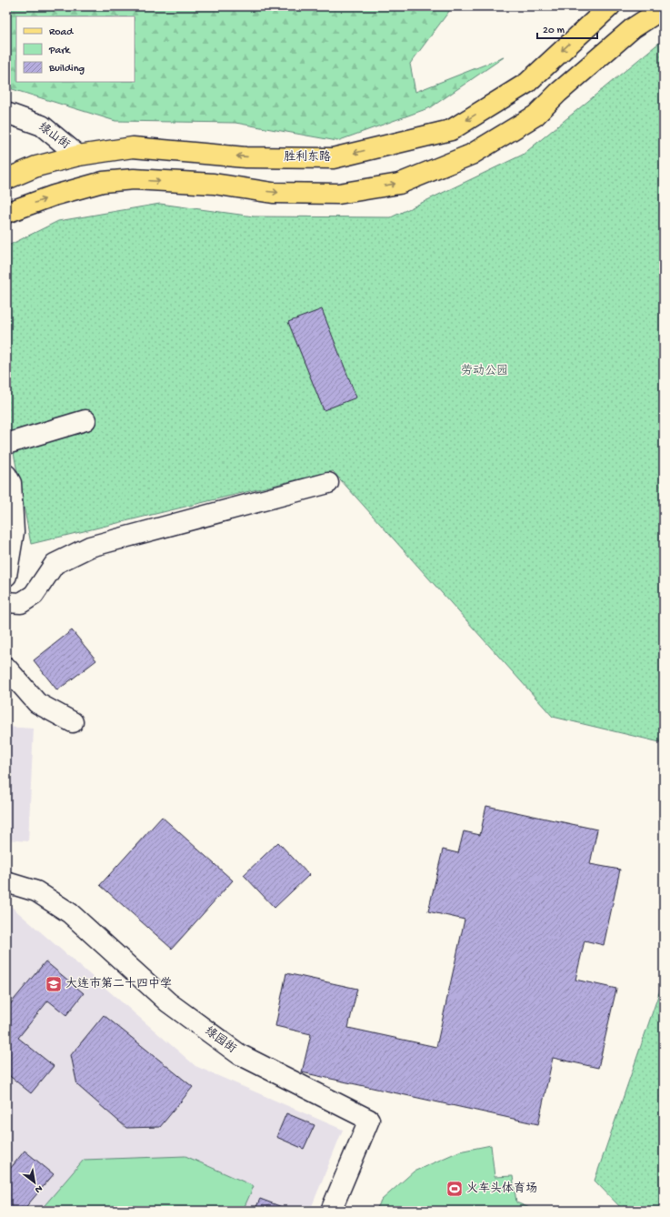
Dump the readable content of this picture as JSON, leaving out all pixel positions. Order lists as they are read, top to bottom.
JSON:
{
  "streets": {
    "main road": ["胜利东路"],
    "street": ["绿山街", "绿园街"]
  },
  "crossings": [
    ["绿山街", "胜利东路"]
  ],
  "parks": ["劳动公园"],
  "places": {
    "school or university": ["大连市第二十四中学"],
    "sports": ["火车头体育场"]
  },
  "legend": ["Road", "Park", "Building"],
  "scale_bar": "20 m",
  "north": "bottom right"
}
